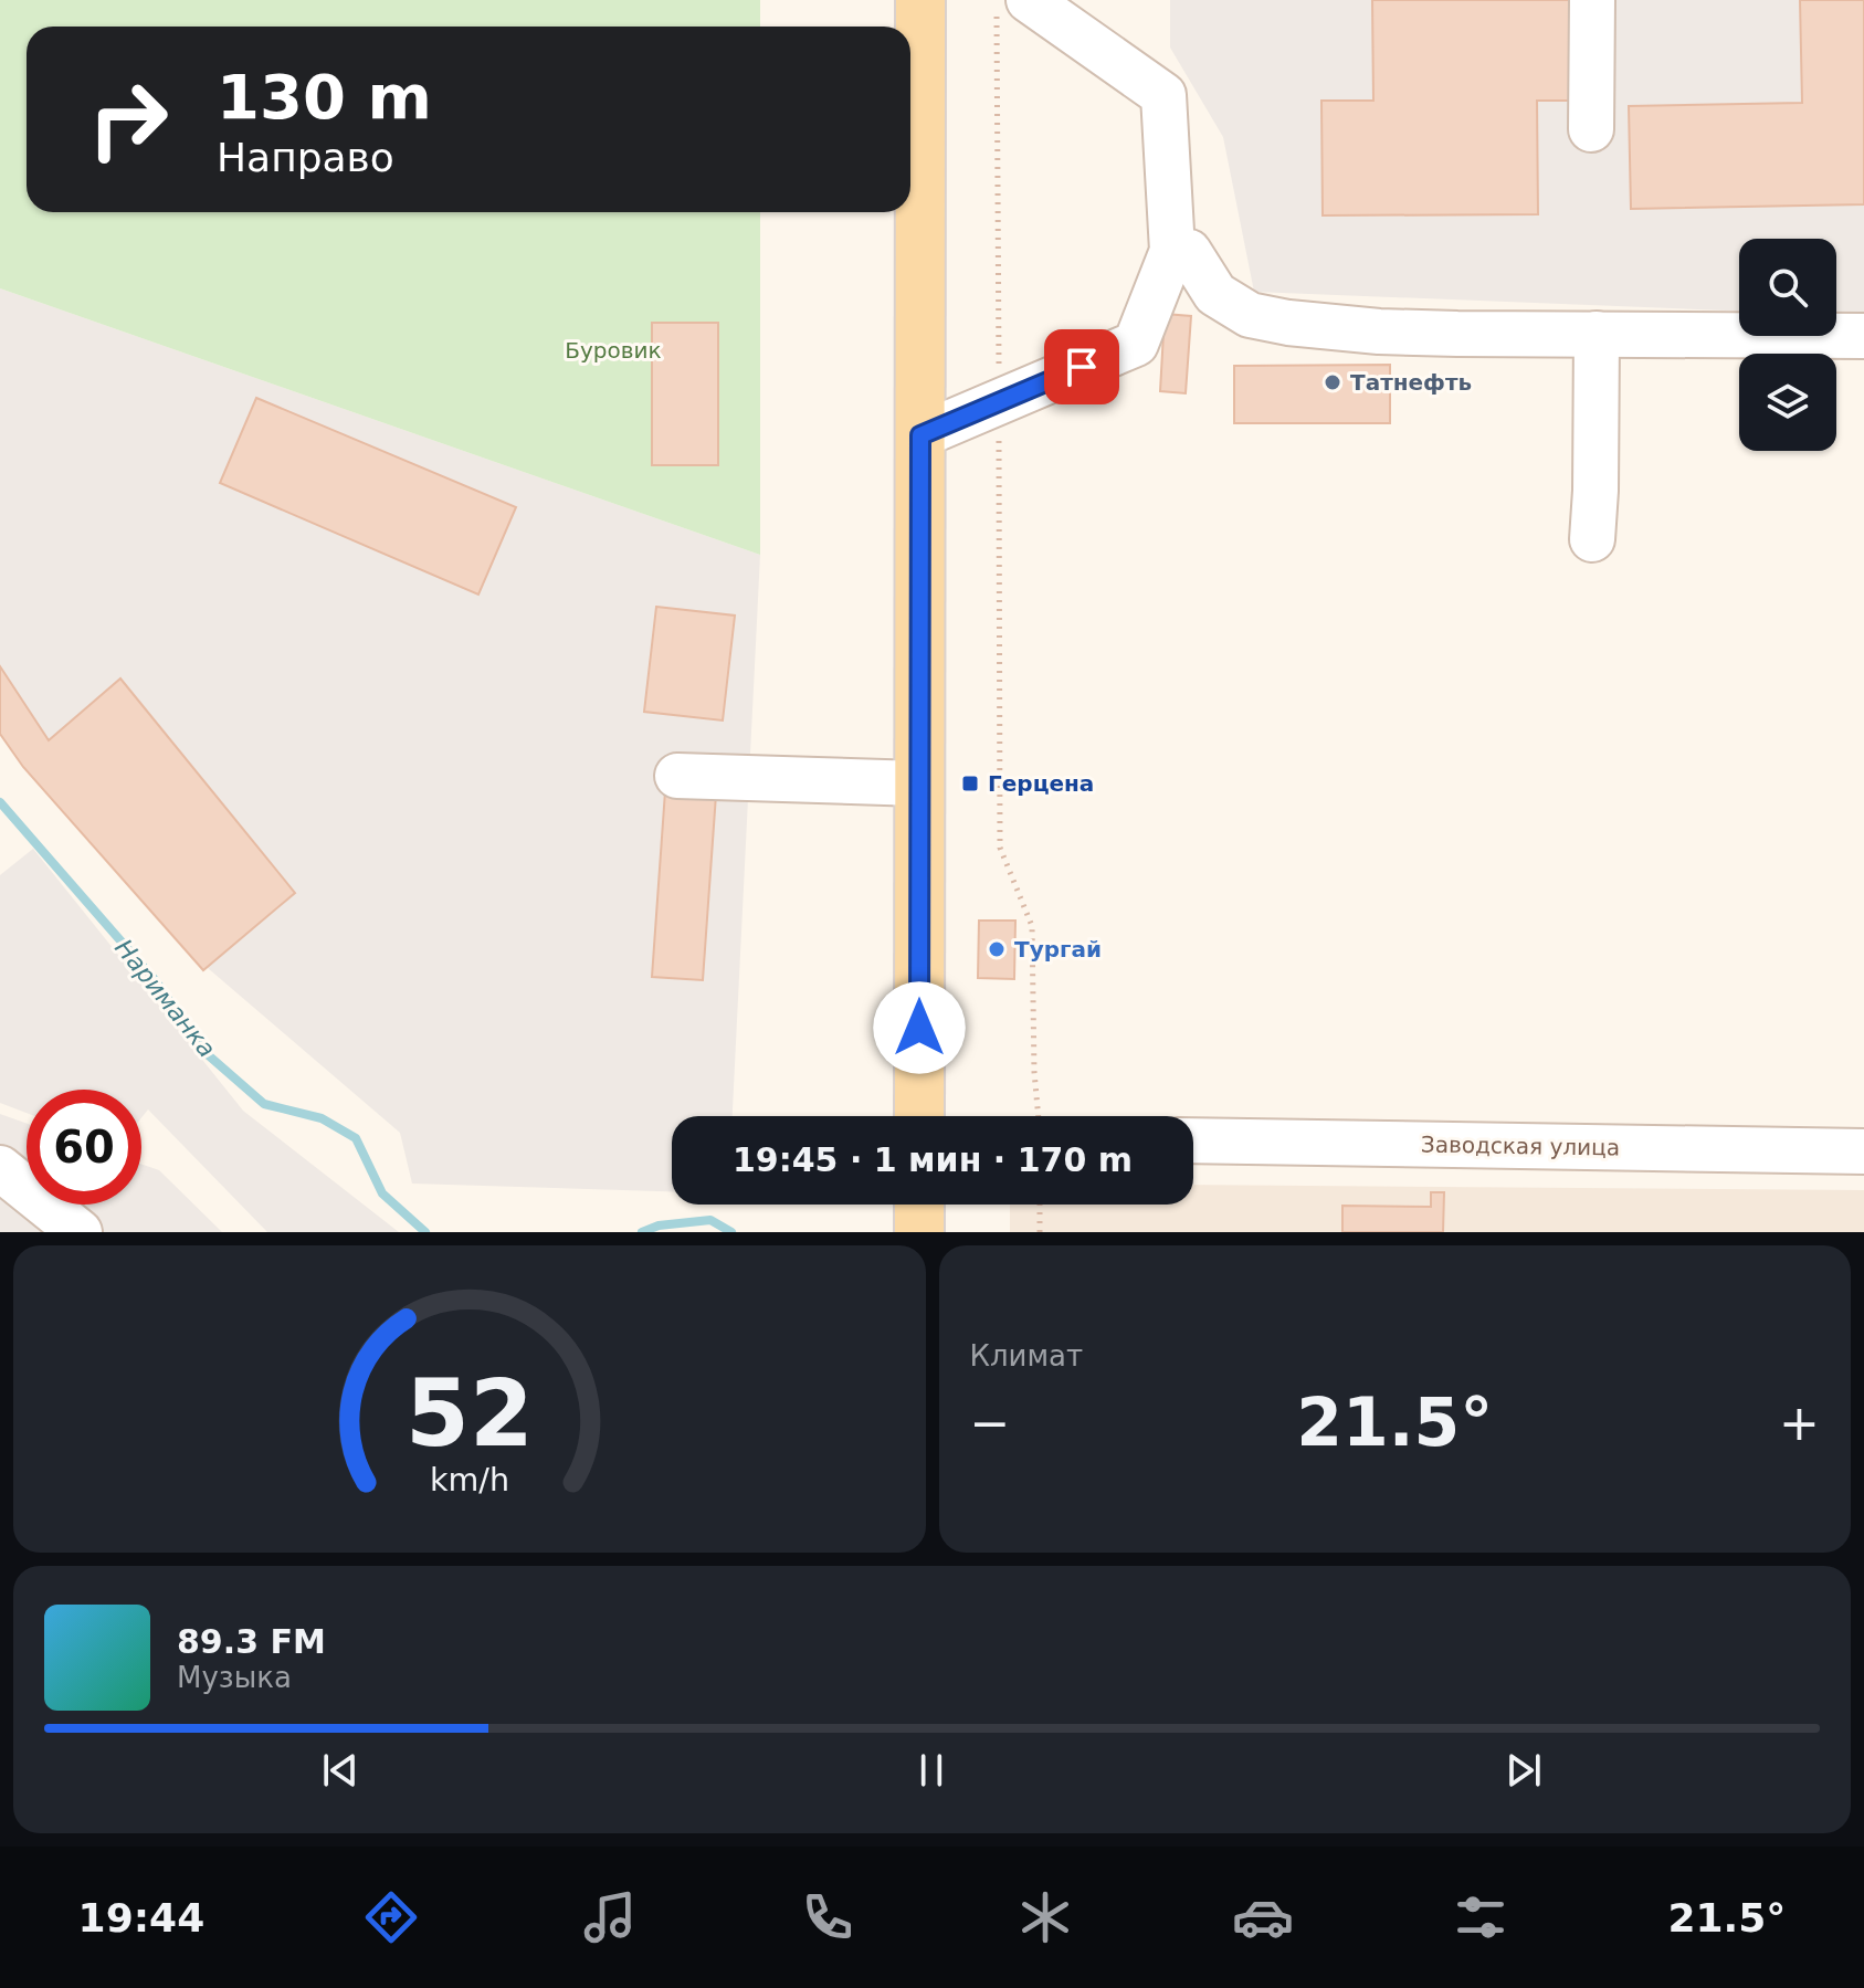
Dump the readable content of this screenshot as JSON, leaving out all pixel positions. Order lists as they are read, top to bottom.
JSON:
{
  "streets": {
    "street": ["Заводская улица"]
  },
  "water": ["Нариманка"],
  "parks": ["Буровик"],
  "places": {
    "other": ["Татнефть", "Тургай"],
    "transit": ["Герцена"]
  },
  "page": {
    "turn": ["130 m", "Направо"],
    "limit": "60",
    "trip": "19:45 · 1 мин · 170 m",
    "tile": "Климат",
    "heat": ["−", "21.5°", "+"],
    "song": ["89.3 FM", "Музыка"],
    "tabs": ["19:44", "21.5°"],
    "gauge": ["52", "km/h"]
  }
}
